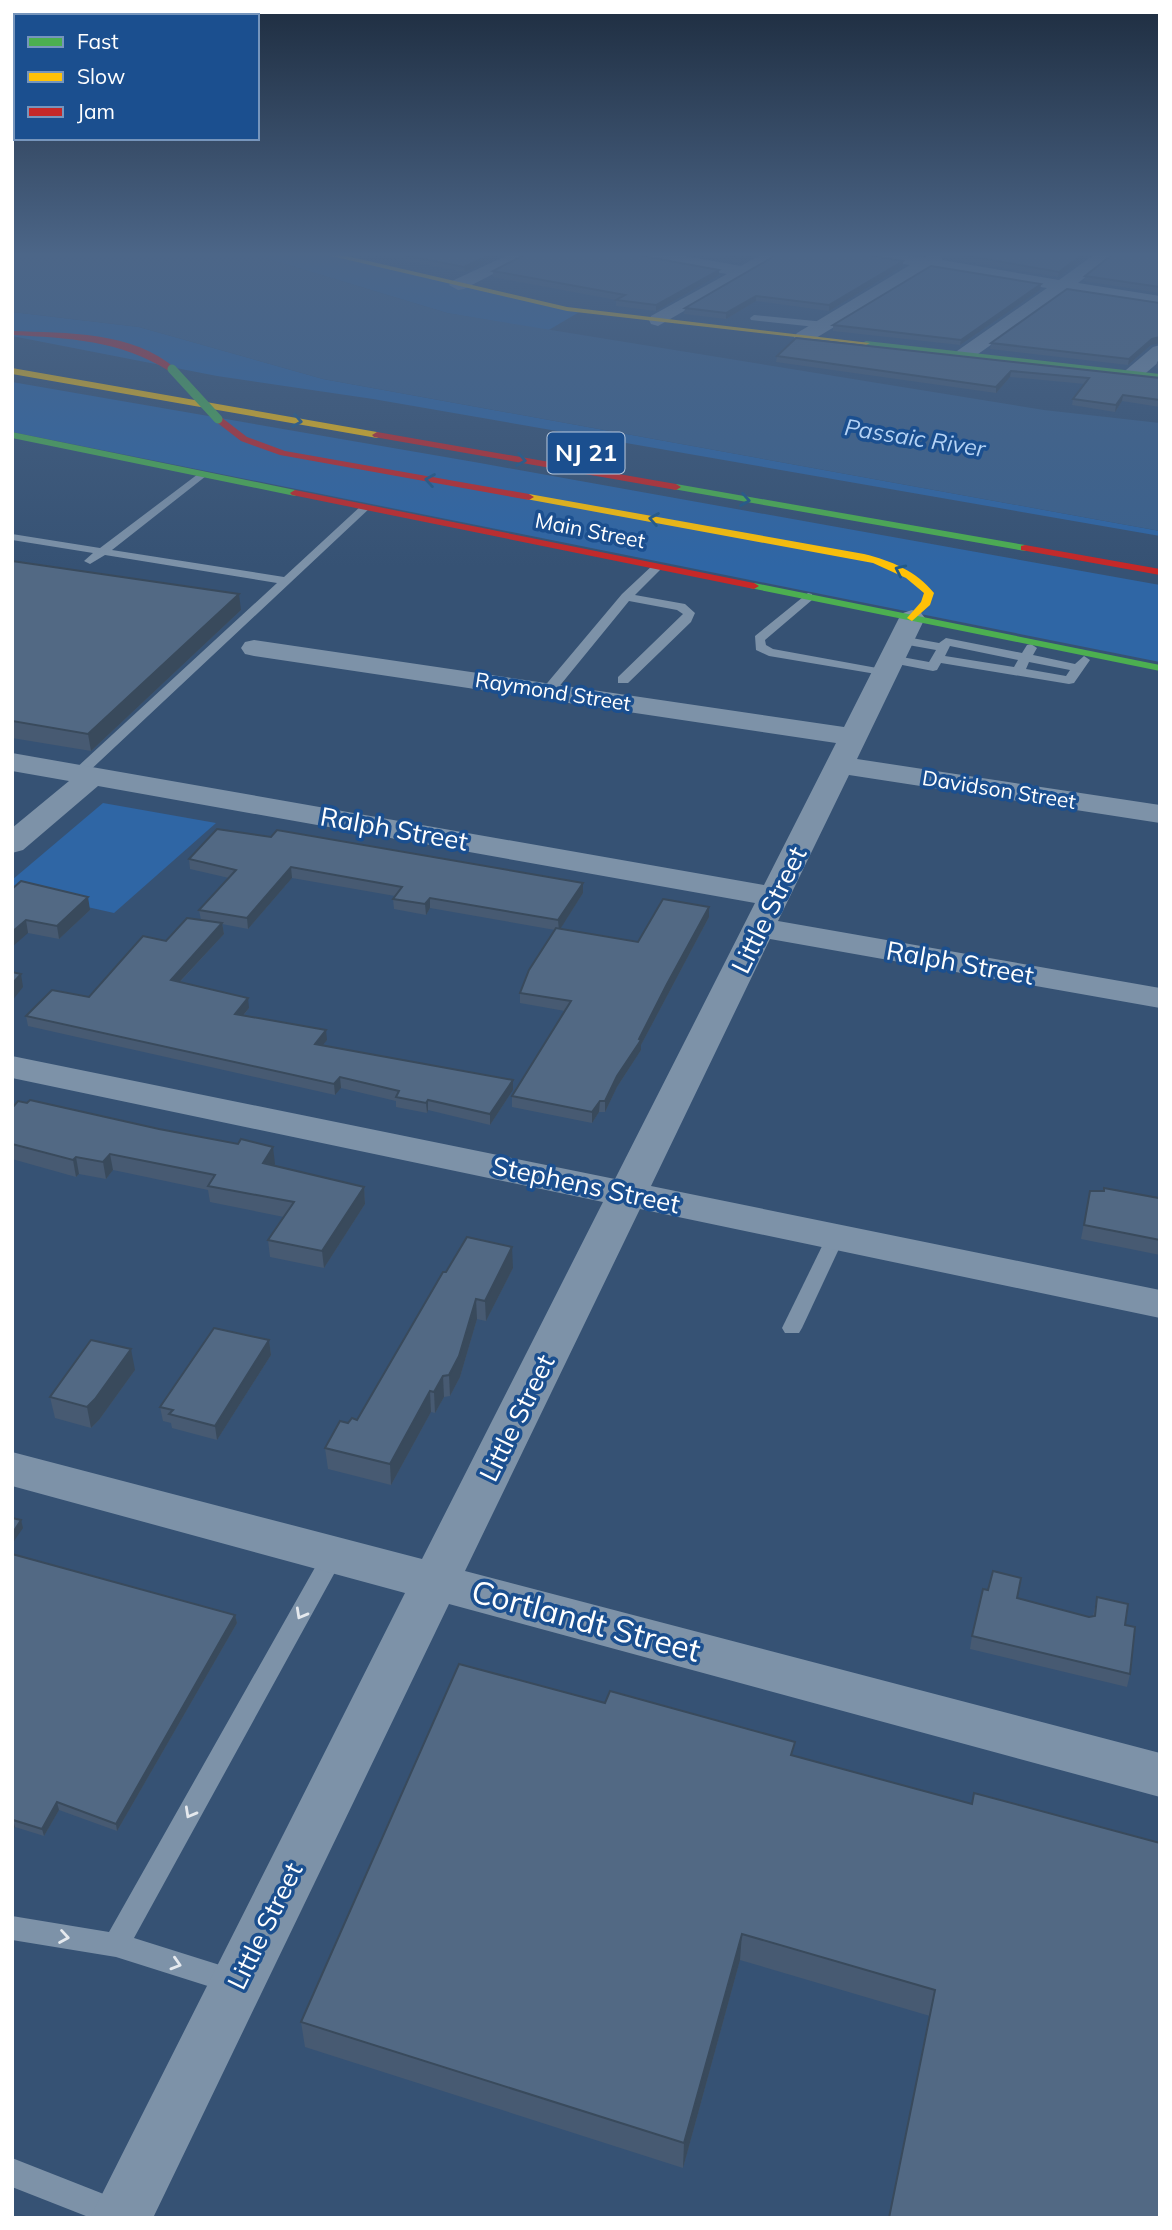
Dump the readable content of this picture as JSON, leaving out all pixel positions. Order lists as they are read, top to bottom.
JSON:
{
  "streets": {
    "main road": ["NJ 21", "Main Street"],
    "street": [
      "Raymond Street",
      "Davidson Street",
      "Ralph Street",
      "Little Street",
      "Stephens Street",
      "Cortlandt Street"
    ]
  },
  "crossings": [
    ["Main Street", "Little Street"],
    ["Raymond Street", "Davidson Street"],
    ["Raymond Street", "Little Street"],
    ["Davidson Street", "Little Street"],
    ["Ralph Street", "Little Street"],
    ["Little Street", "Stephens Street"],
    ["Little Street", "Cortlandt Street"]
  ],
  "water": ["Passaic River"],
  "legend": ["Fast", "Slow", "Jam"]
}
